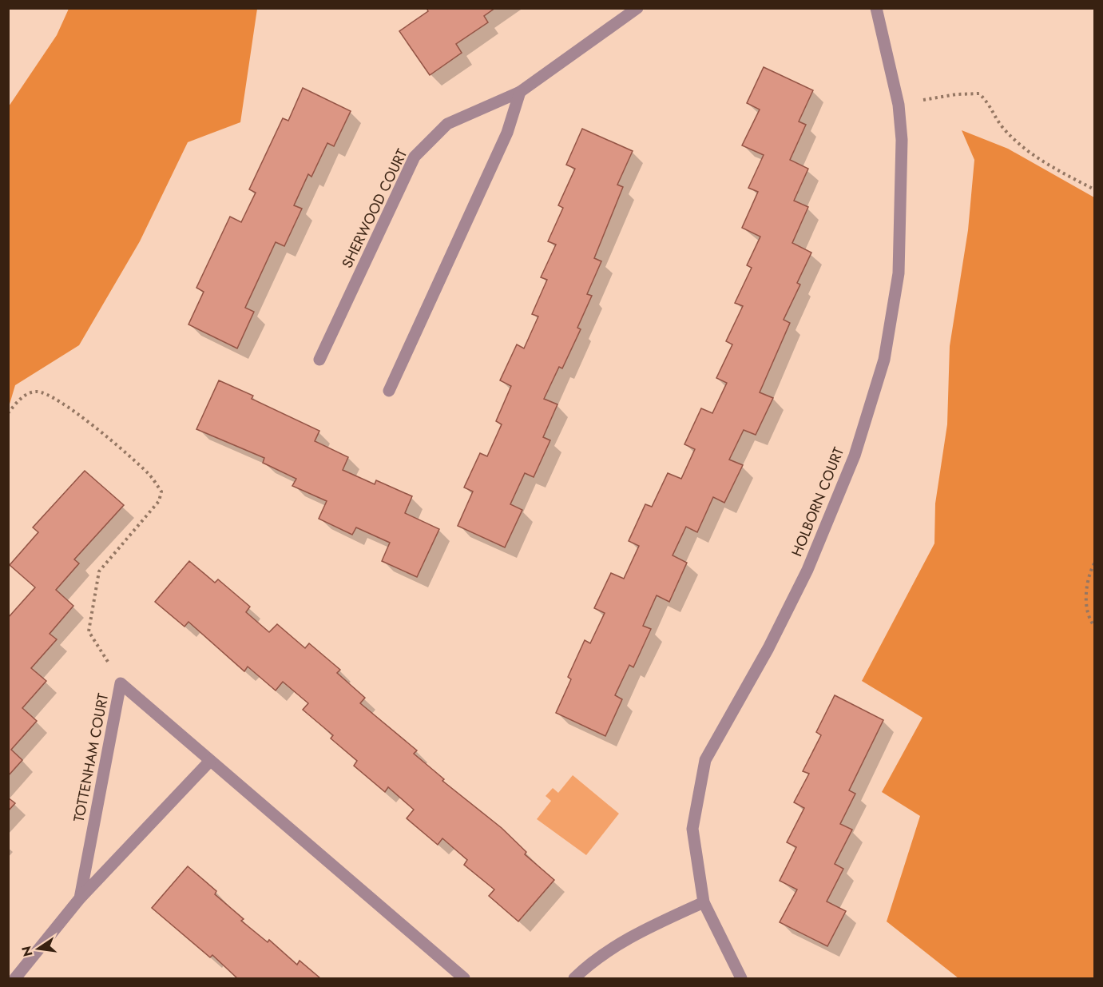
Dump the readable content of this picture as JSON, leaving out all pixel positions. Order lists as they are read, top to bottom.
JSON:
{
  "streets": {
    "street": ["SHERWOOD COURT", "HOLBORN COURT", "TOTTENHAM COURT"]
  },
  "north": "left"
}
